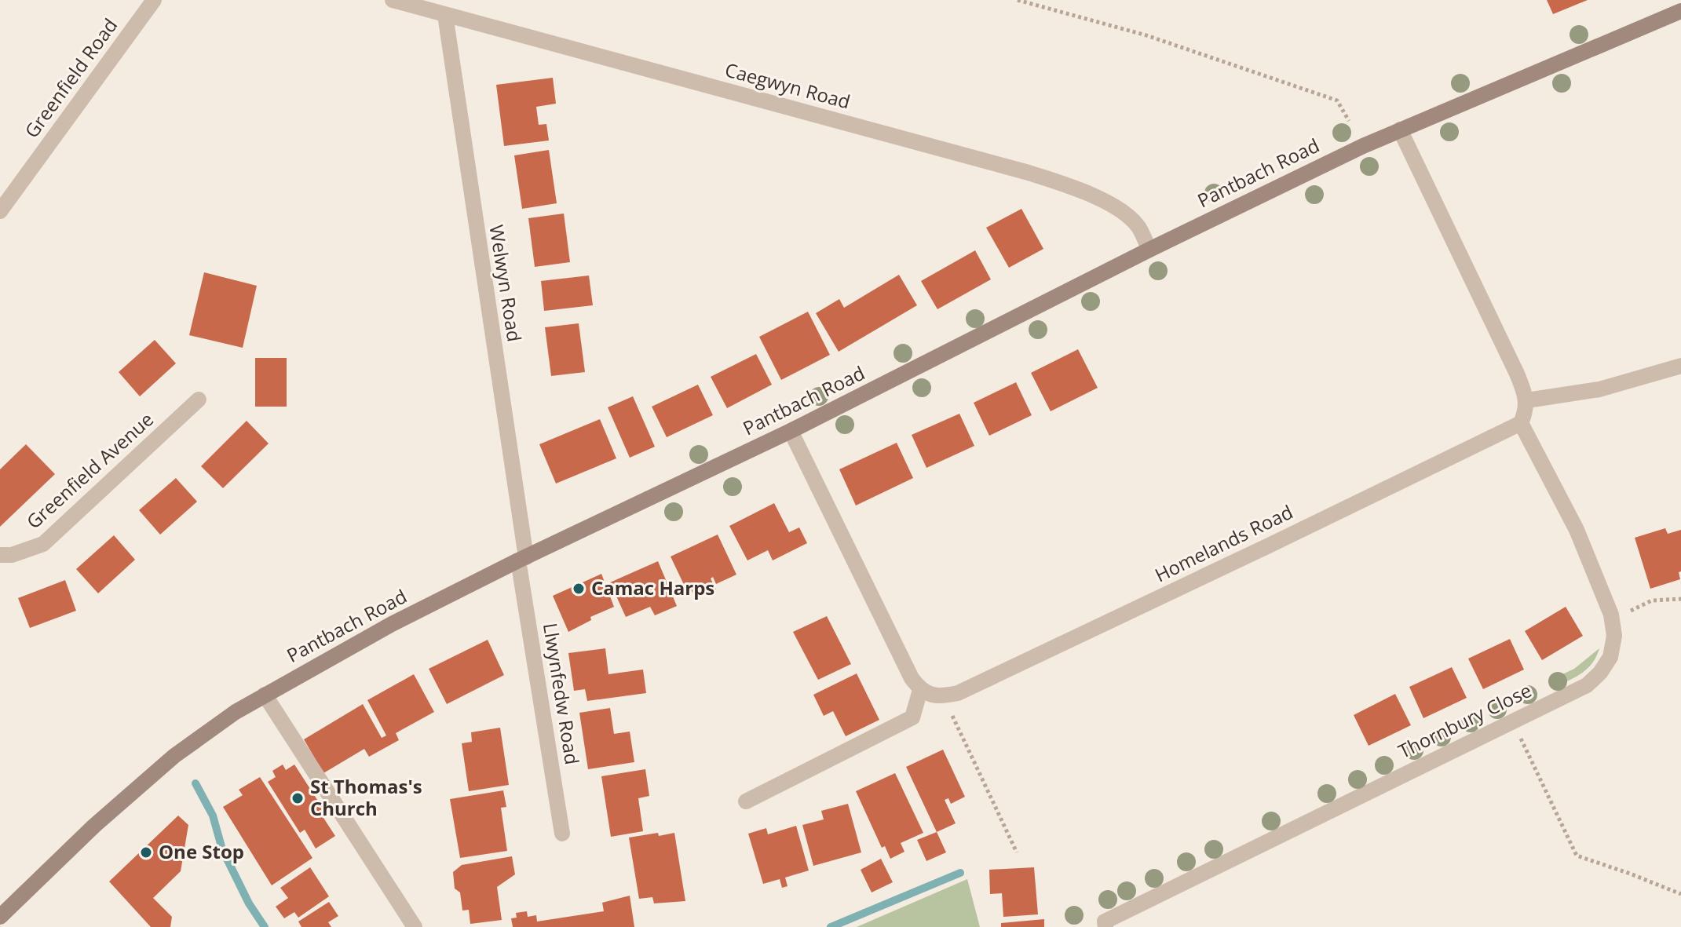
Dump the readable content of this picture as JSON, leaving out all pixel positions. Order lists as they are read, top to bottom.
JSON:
{
  "streets": {
    "street": [
      "Greenfield Road",
      "Caegwyn Road",
      "Pantbach Road",
      "Welwyn Road",
      "Greenfield Avenue",
      "Homelands Road",
      "Llwynfedw Road",
      "Thornbury Close"
    ]
  },
  "crossings": [
    ["Caegwyn Road", "Pantbach Road"],
    ["Caegwyn Road", "Welwyn Road"],
    ["Pantbach Road", "Welwyn Road"],
    ["Pantbach Road", "Llwynfedw Road"],
    ["Welwyn Road", "Llwynfedw Road"],
    ["Homelands Road", "Thornbury Close"]
  ],
  "places": ["Camac Harps", "St Thomas's Church", "One Stop"]
}
